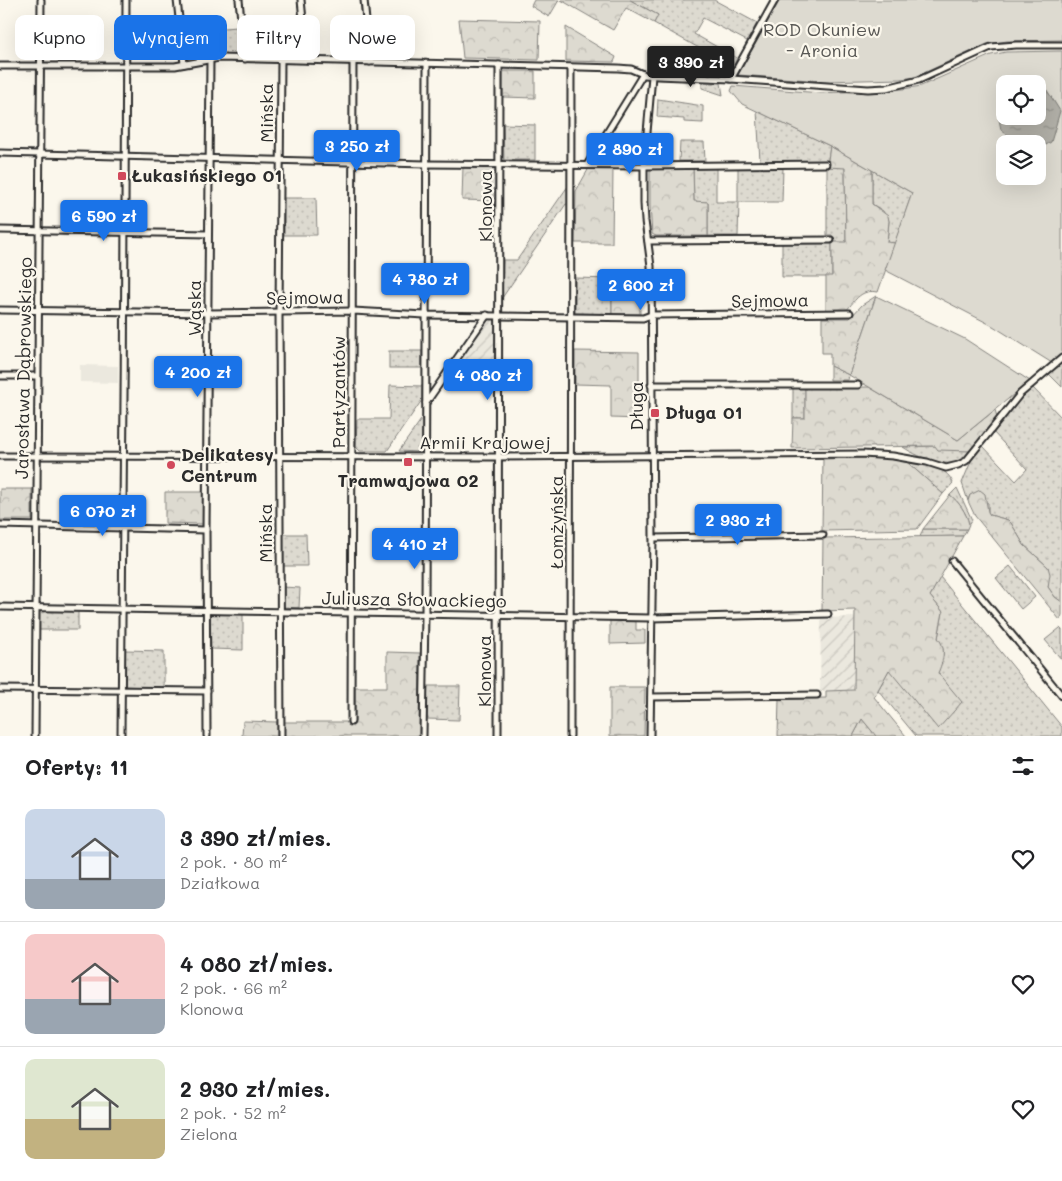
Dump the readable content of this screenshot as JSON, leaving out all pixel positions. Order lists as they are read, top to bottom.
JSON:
{
  "streets": {
    "street": [
      "Mińska",
      "Klonowa",
      "Sejmowa",
      "Wąska",
      "Jarosława Dąbrowskiego",
      "Partyzantów",
      "Długa",
      "Armii Krajowej",
      "Łomżyńska",
      "Juliusza Słowackiego"
    ]
  },
  "crossings": [
    ["Mińska", "Sejmowa"],
    ["Mińska", "Armii Krajowej"],
    ["Mińska", "Juliusza Słowackiego"],
    ["Klonowa", "Sejmowa"],
    ["Klonowa", "Armii Krajowej"],
    ["Klonowa", "Juliusza Słowackiego"],
    ["Sejmowa", "Wąska"],
    ["Sejmowa", "Jarosława Dąbrowskiego"],
    ["Sejmowa", "Partyzantów"],
    ["Sejmowa", "Długa"],
    ["Sejmowa", "Łomżyńska"],
    ["Wąska", "Armii Krajowej"],
    ["Wąska", "Juliusza Słowackiego"],
    ["Jarosława Dąbrowskiego", "Armii Krajowej"],
    ["Jarosława Dąbrowskiego", "Juliusza Słowackiego"],
    ["Partyzantów", "Armii Krajowej"],
    ["Partyzantów", "Juliusza Słowackiego"],
    ["Długa", "Armii Krajowej"],
    ["Długa", "Juliusza Słowackiego"],
    ["Armii Krajowej", "Łomżyńska"],
    ["Łomżyńska", "Juliusza Słowackiego"]
  ],
  "parks": ["ROD Okuniew - Aronia"],
  "places": {
    "transit": ["Łukasińskiego 01", "Długa 01", "Tramwajowa 02"],
    "other": ["Delikatesy Centrum"]
  },
  "page": {
    "chip": [
      "Kupno",
      "Wynajem",
      "Filtry",
      "Nowe"
    ],
    "price": [
      "3 390 zł",
      "3 250 zł",
      "2 890 zł",
      "6 590 zł",
      "4 780 zł",
      "2 600 zł",
      "4 200 zł",
      "4 080 zł",
      "6 070 zł",
      "2 930 zł",
      "4 410 zł"
    ],
    "heading": "Oferty: 11",
    "list": [
      {
        "name": "3 390 zł/mies.",
        "note": "2 pok. · 80 m² · Działkowa"
      },
      {
        "name": "4 080 zł/mies.",
        "note": "2 pok. · 66 m² · Klonowa"
      },
      {
        "name": "2 930 zł/mies.",
        "note": "2 pok. · 52 m² · Zielona"
      }
    ]
  }
}
